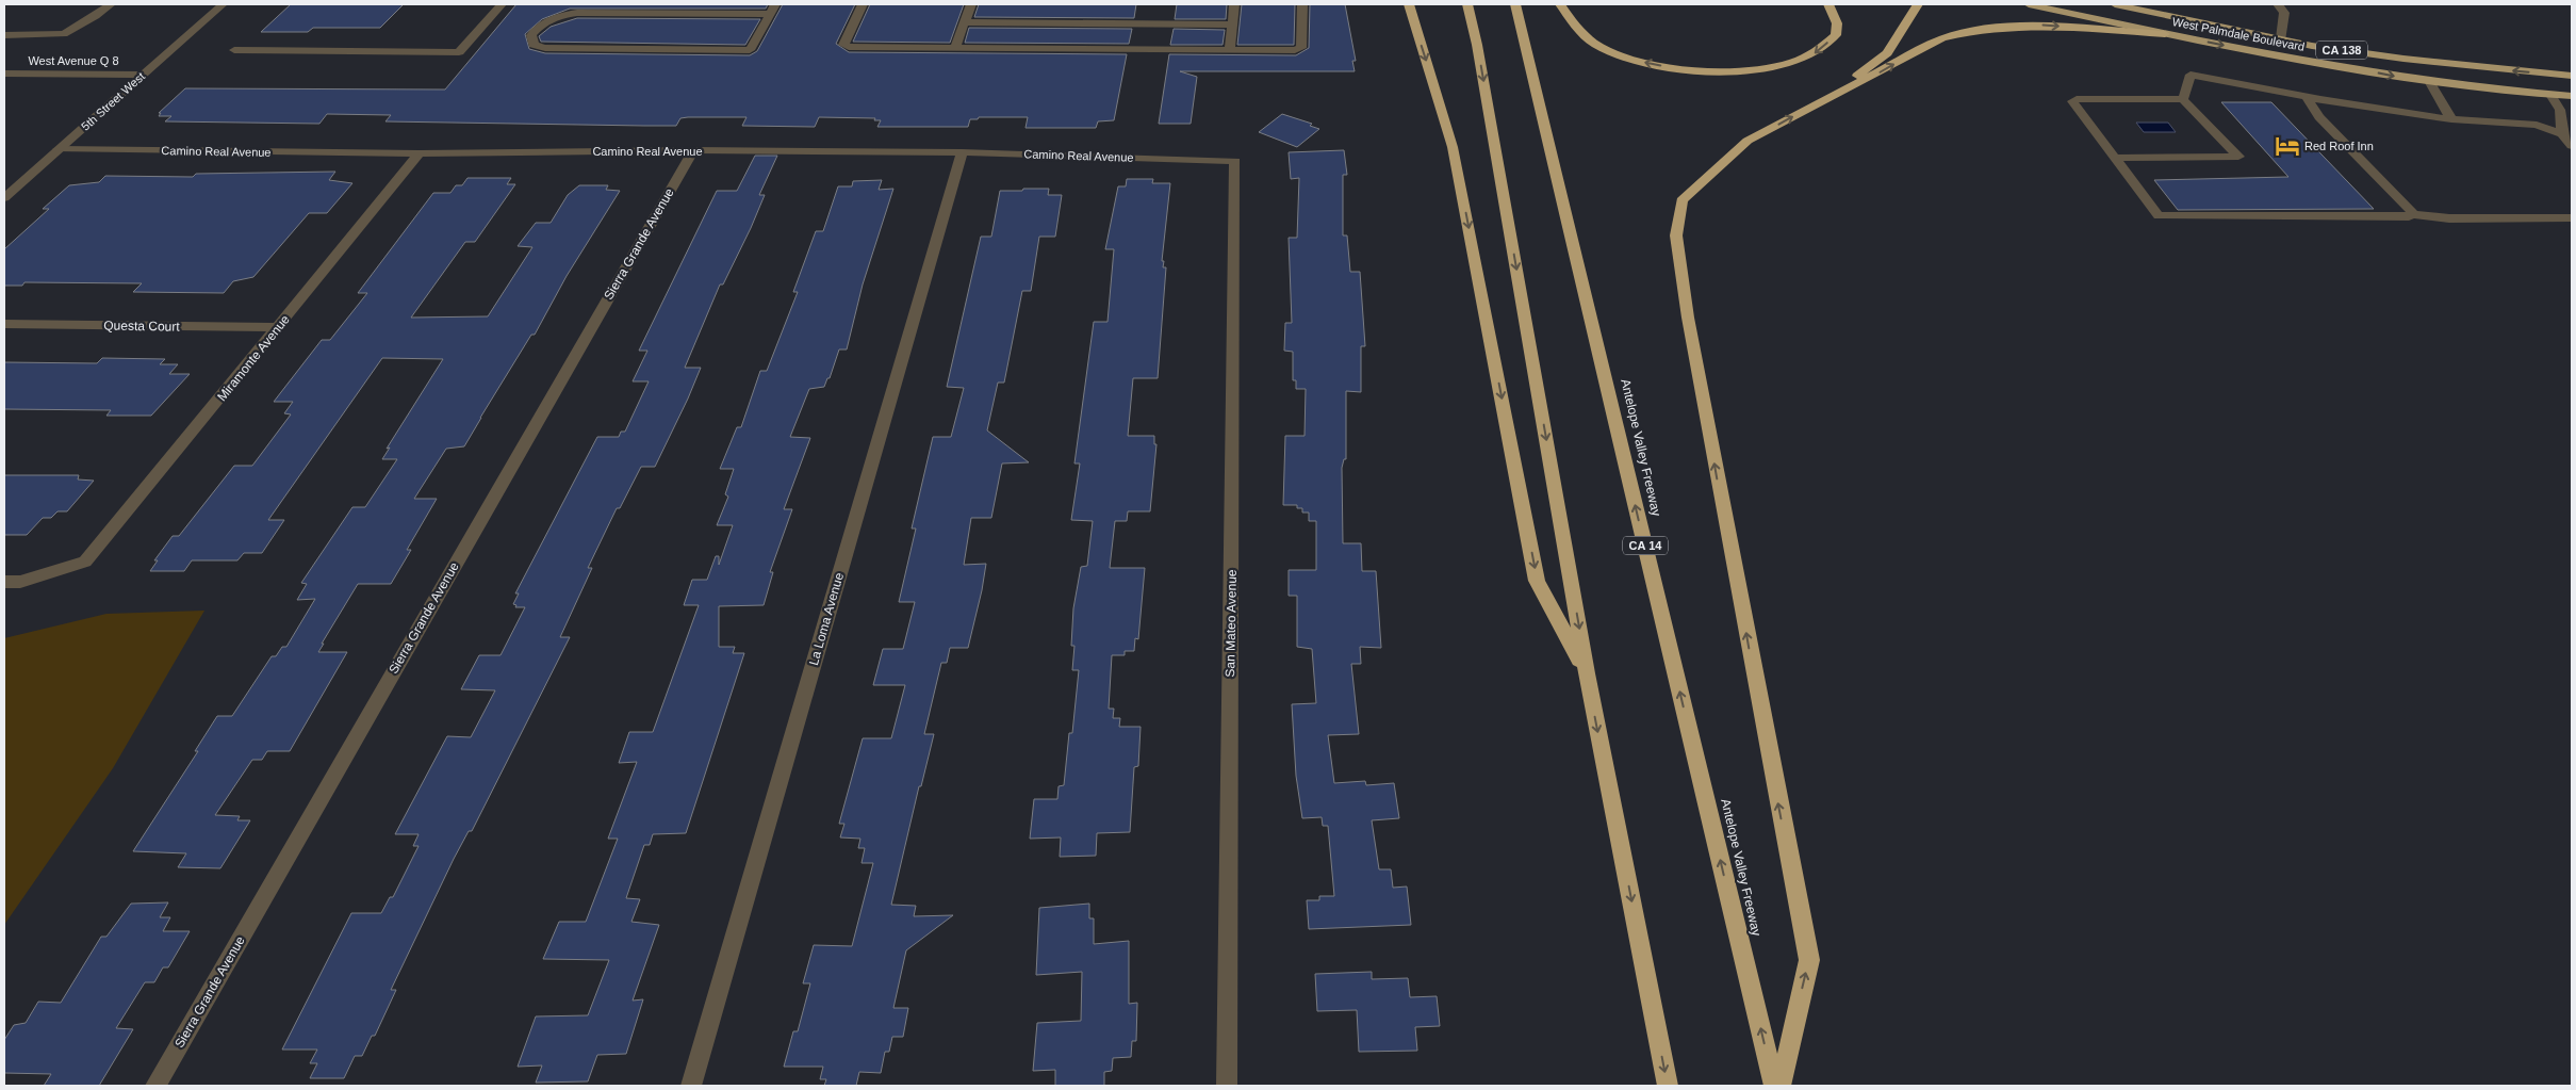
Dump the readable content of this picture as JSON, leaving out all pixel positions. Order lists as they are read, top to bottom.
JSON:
{
  "streets": {
    "highway": [
      "West Palmdale Boulevard",
      "CA 138",
      "Antelope Valley Freeway",
      "CA 14"
    ],
    "street": [
      "West Avenue Q 8",
      "5th Street West",
      "Camino Real Avenue",
      "Sierra Grande Avenue",
      "Questa Court",
      "Miramonte Avenue",
      "La Loma Avenue",
      "San Mateo Avenue"
    ]
  },
  "crossings": [
    ["West Avenue Q 8", "5th Street West"],
    ["5th Street West", "Camino Real Avenue"],
    ["Camino Real Avenue", "Sierra Grande Avenue"],
    ["Camino Real Avenue", "Miramonte Avenue"],
    ["Camino Real Avenue", "La Loma Avenue"],
    ["Camino Real Avenue", "San Mateo Avenue"],
    ["Questa Court", "Miramonte Avenue"]
  ],
  "places": {
    "hotel": ["Red Roof Inn"]
  }
}
